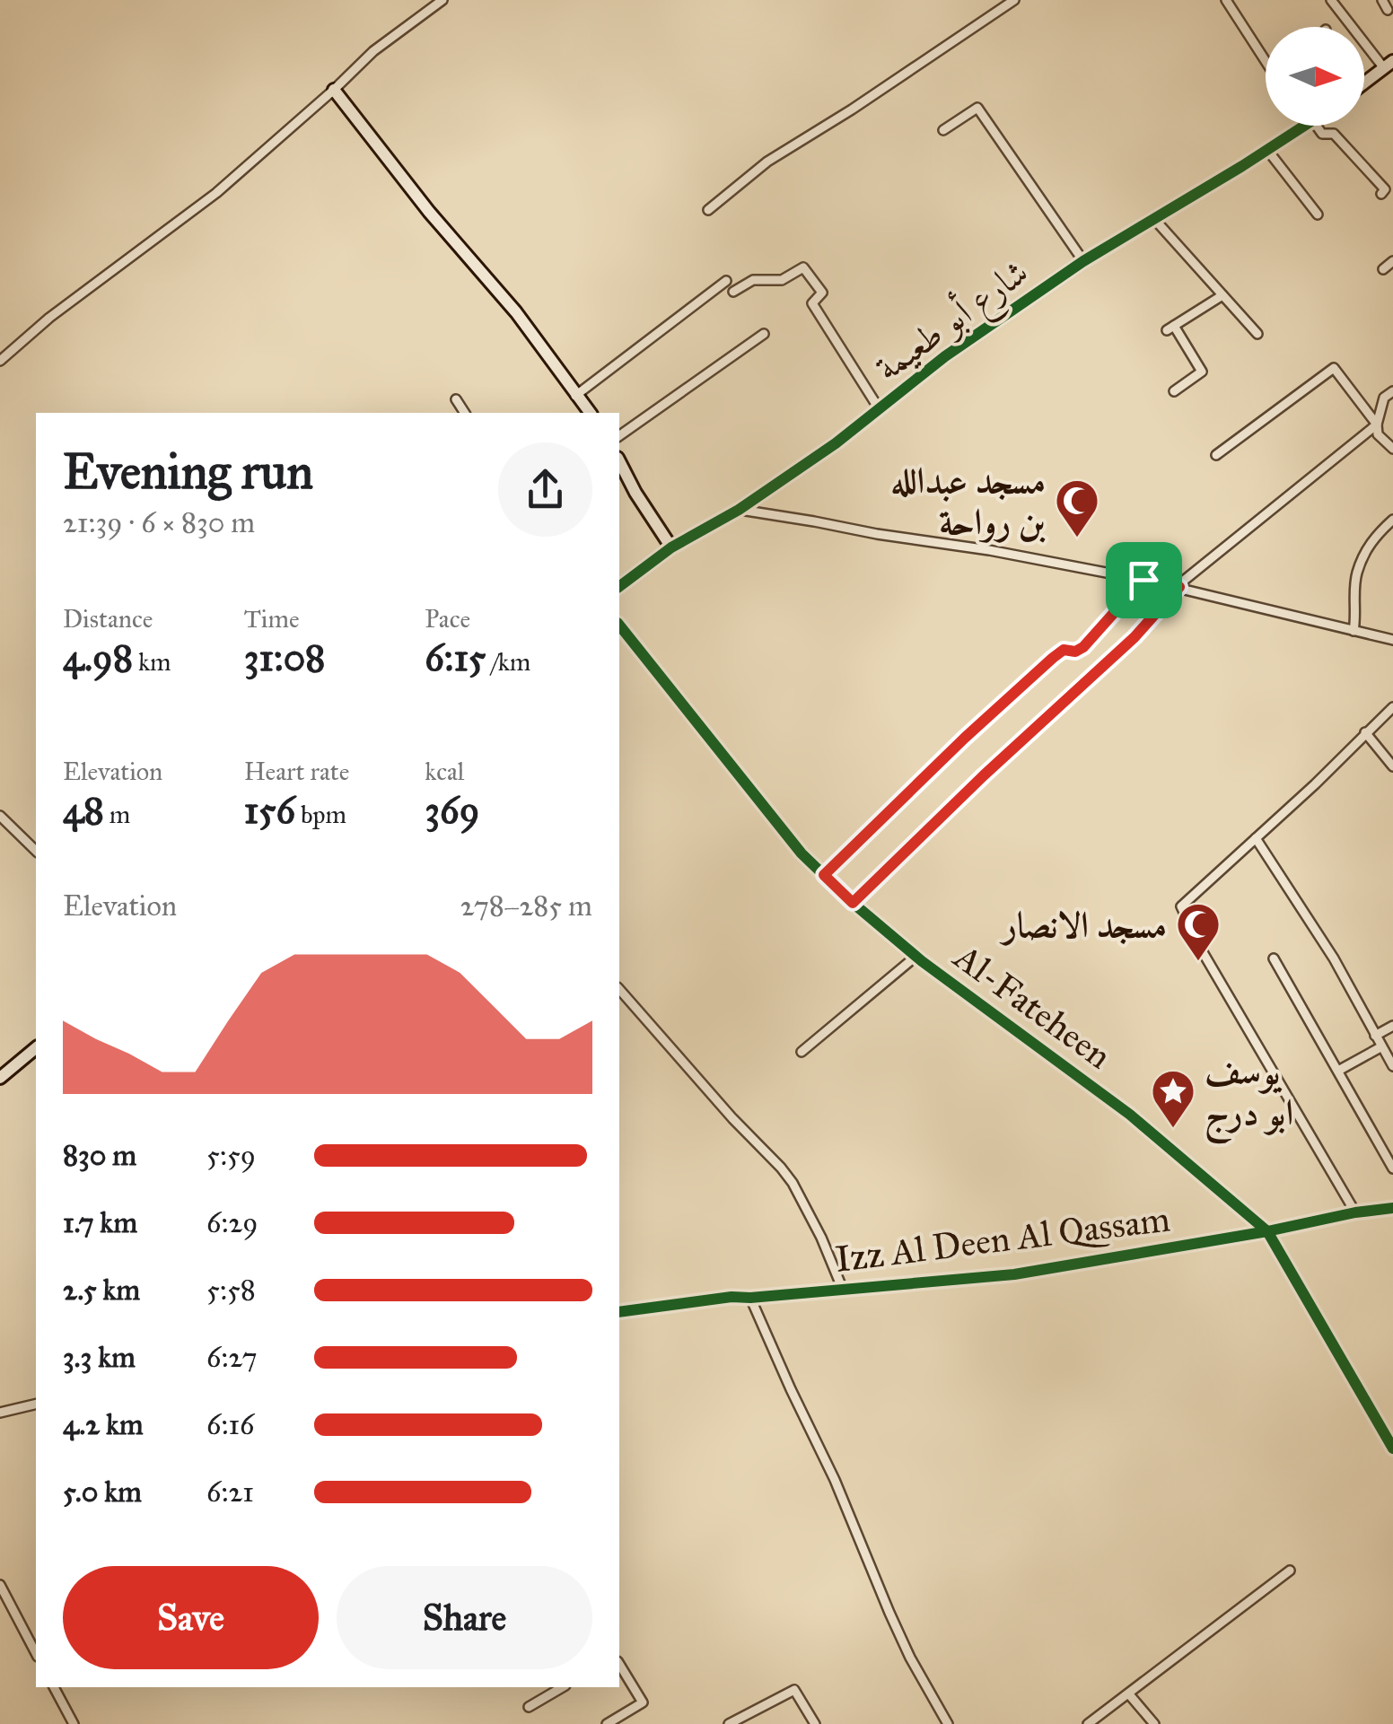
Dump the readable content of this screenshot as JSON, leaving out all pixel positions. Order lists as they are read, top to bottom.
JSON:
{
  "streets": {
    "street": ["شارع أبو طعيمة", "Al-Fateheen", "Izz Al Deen Al Qassam"]
  },
  "crossings": [
    ["Al-Fateheen", "Izz Al Deen Al Qassam"]
  ],
  "places": {
    "mosque": ["مسجد عبدالله بن رواحة", "مسجد الانصار"],
    "place": ["يوسف ابو درج"]
  },
  "north": "right",
  "page": {
    "heading": ["Evening run", "21:39 · 6 × 830 m"],
    "stats": [
      ["Distance", "4.98 km"],
      ["Time", "31:08"],
      ["Pace", "6:15 /km"],
      ["Elevation", "48 m"],
      ["Heart rate", "156 bpm"],
      ["kcal", "369"]
    ],
    "chart": ["Elevation", "278–285 m"],
    "list": [
      {
        "name": "830 m",
        "note": "5:59"
      },
      {
        "name": "1.7 km",
        "note": "6:29"
      },
      {
        "name": "2.5 km",
        "note": "5:58"
      },
      {
        "name": "3.3 km",
        "note": "6:27"
      },
      {
        "name": "4.2 km",
        "note": "6:16"
      },
      {
        "name": "5.0 km",
        "note": "6:21"
      }
    ],
    "buttons": ["Save", "Share"]
  }
}
